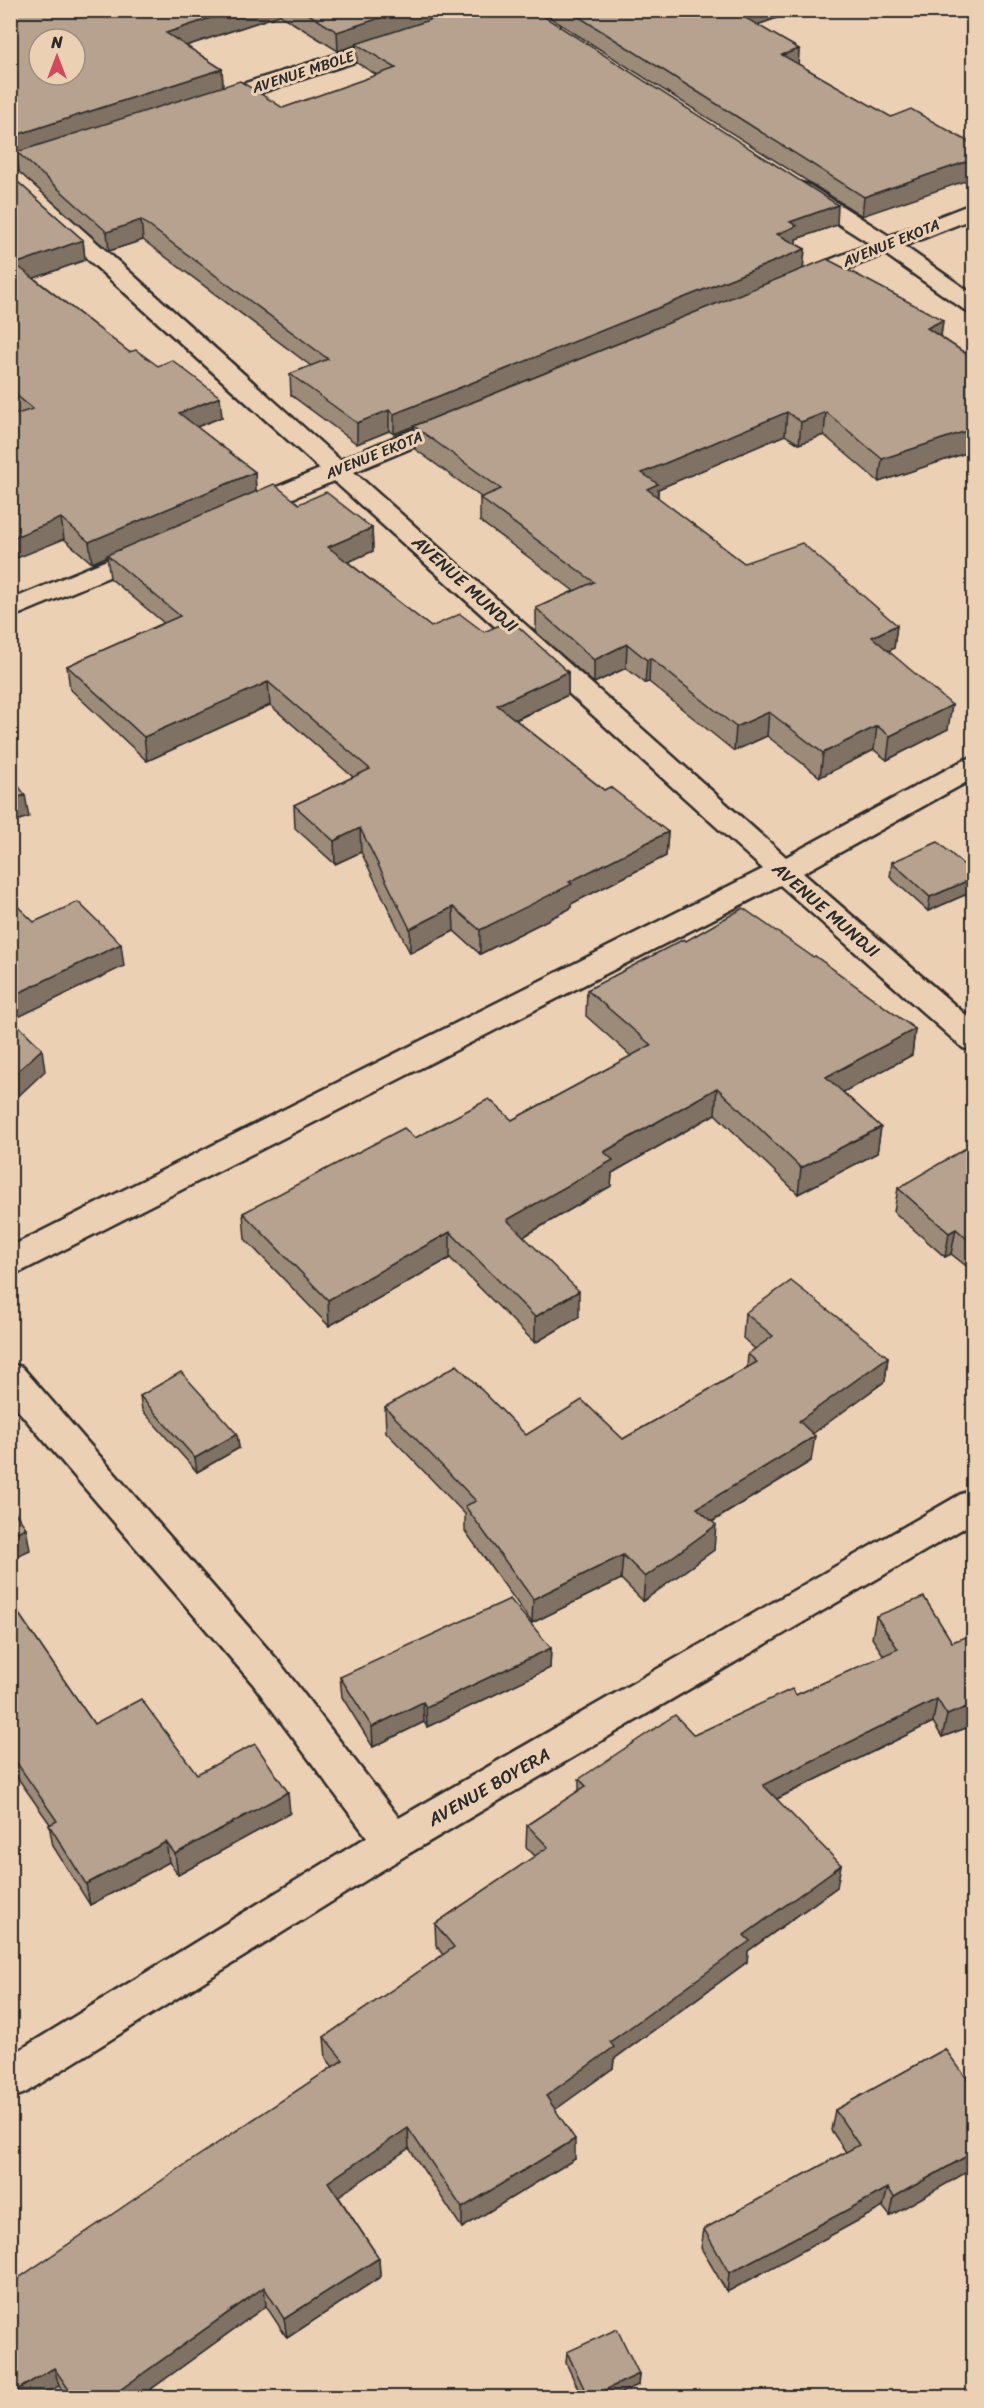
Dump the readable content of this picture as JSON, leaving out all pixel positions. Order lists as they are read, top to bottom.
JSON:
{
  "streets": {
    "street": [
      "AVENUE MBOLE",
      "AVENUE EKOTA",
      "AVENUE MUNDJI",
      "AVENUE BOYERA"
    ]
  },
  "crossings": [
    ["AVENUE EKOTA", "AVENUE MUNDJI"]
  ],
  "north": "top"
}
